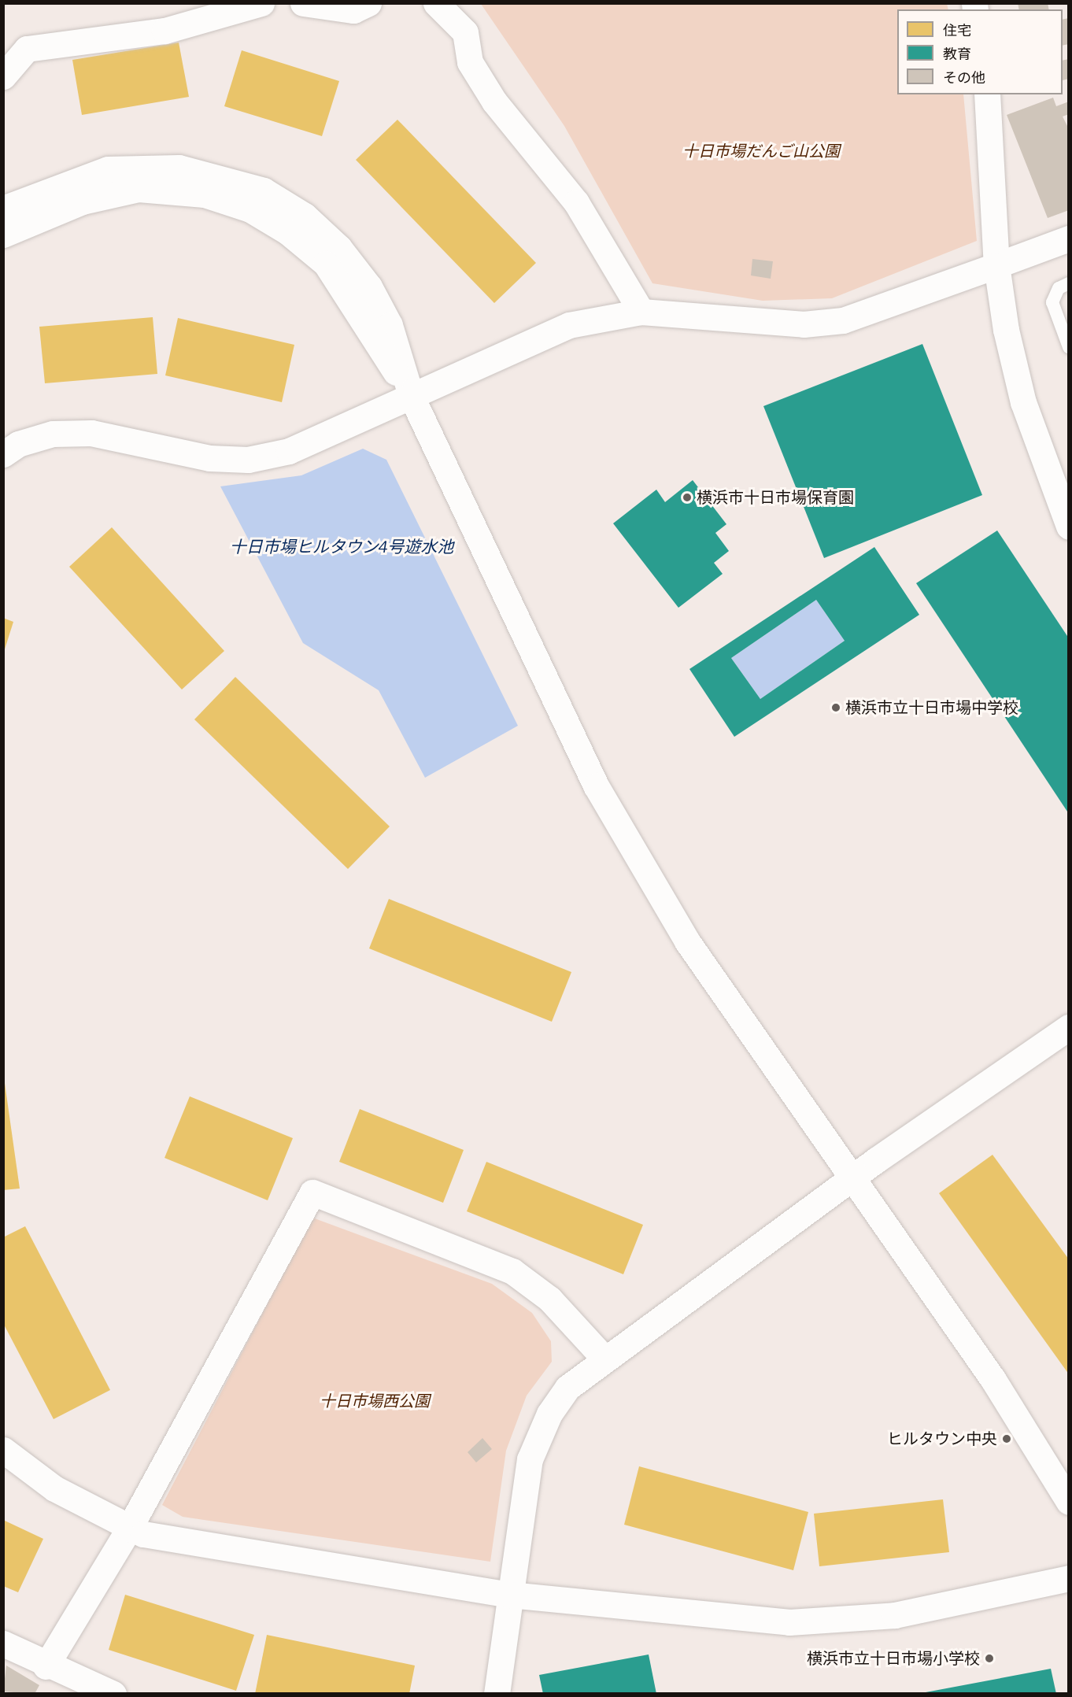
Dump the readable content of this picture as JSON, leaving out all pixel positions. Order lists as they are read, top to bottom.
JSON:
{
  "water": ["十日市場ヒルタウン4号遊水池"],
  "parks": ["十日市場だんご山公園", "十日市場西公園"],
  "places": [
    "横浜市十日市場保育園",
    "横浜市立十日市場中学校",
    "ヒルタウン中央",
    "横浜市立十日市場小学校"
  ],
  "legend": ["住宅", "教育", "その他"]
}
